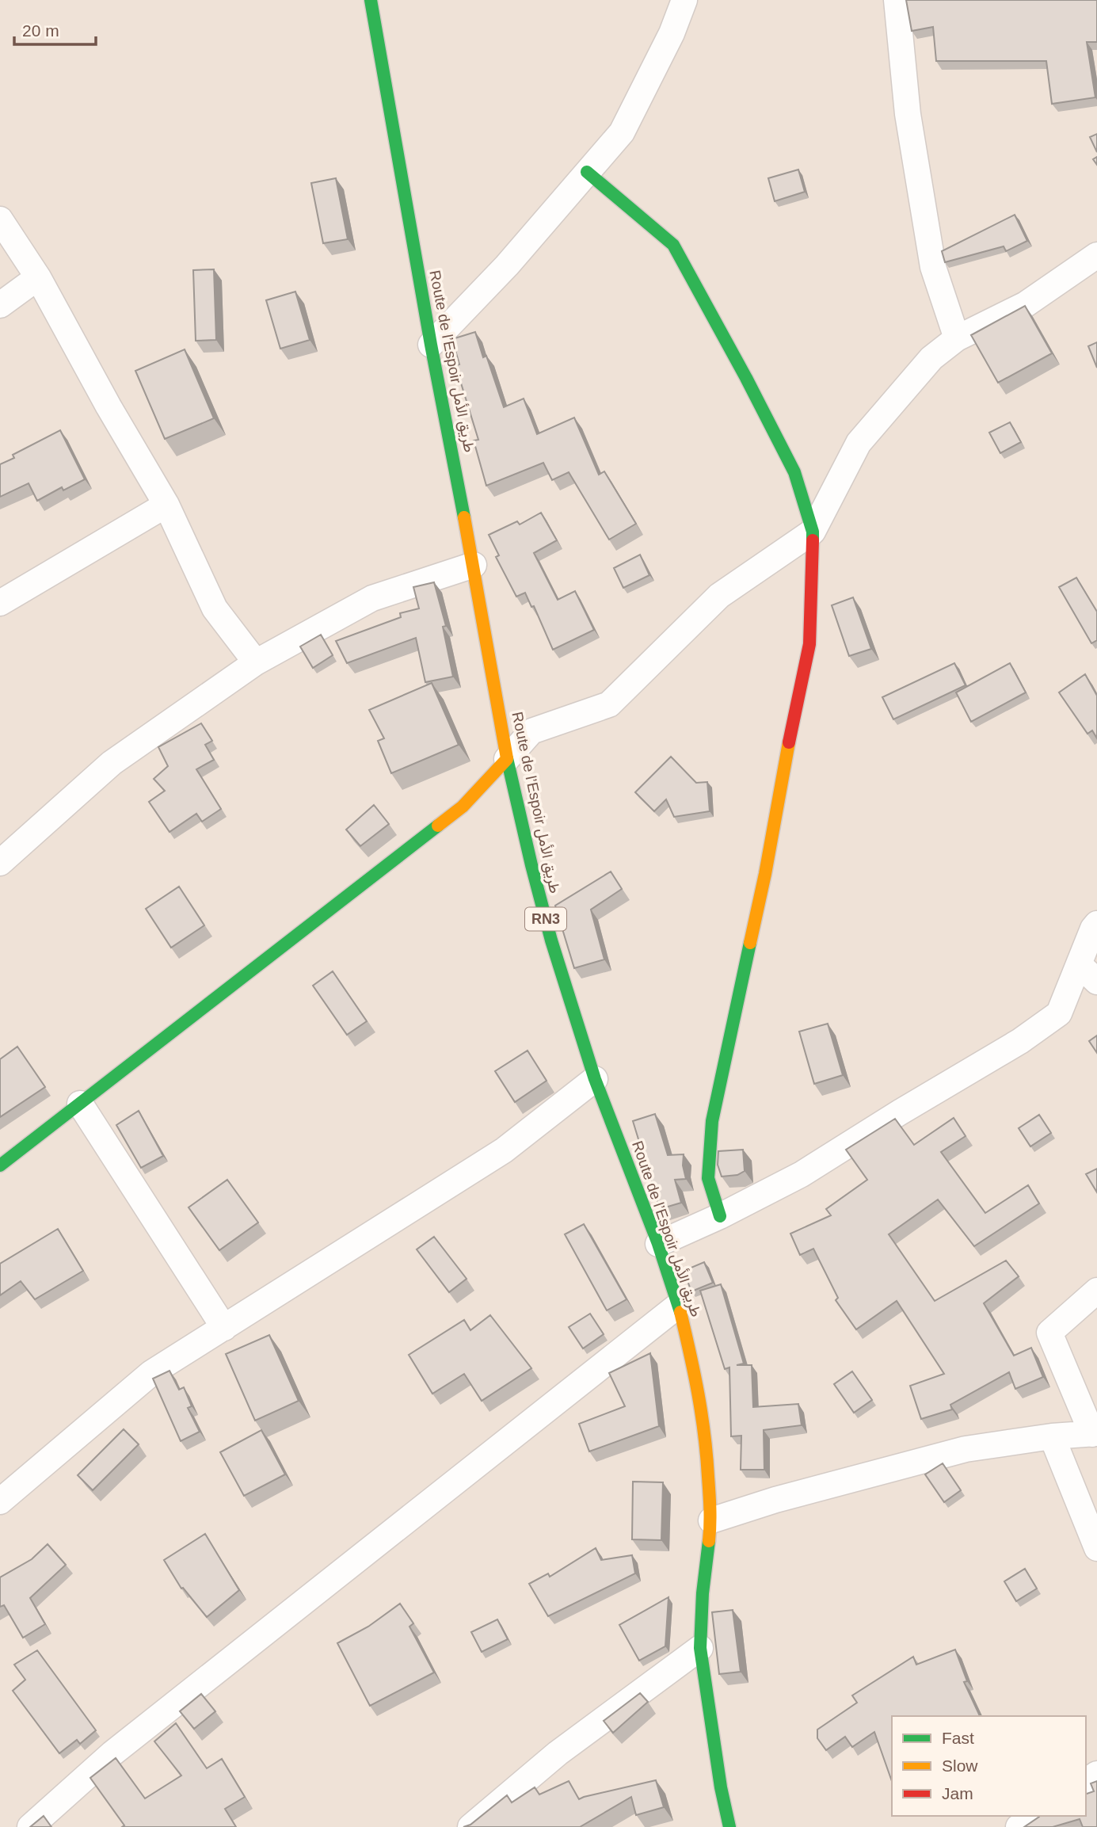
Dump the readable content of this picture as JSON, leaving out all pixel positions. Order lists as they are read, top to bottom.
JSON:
{
  "streets": {
    "main road": ["Route de l’Espoir طريق الأمل", "RN3"]
  },
  "legend": ["Fast", "Slow", "Jam"],
  "scale_bar": "20 m"
}
